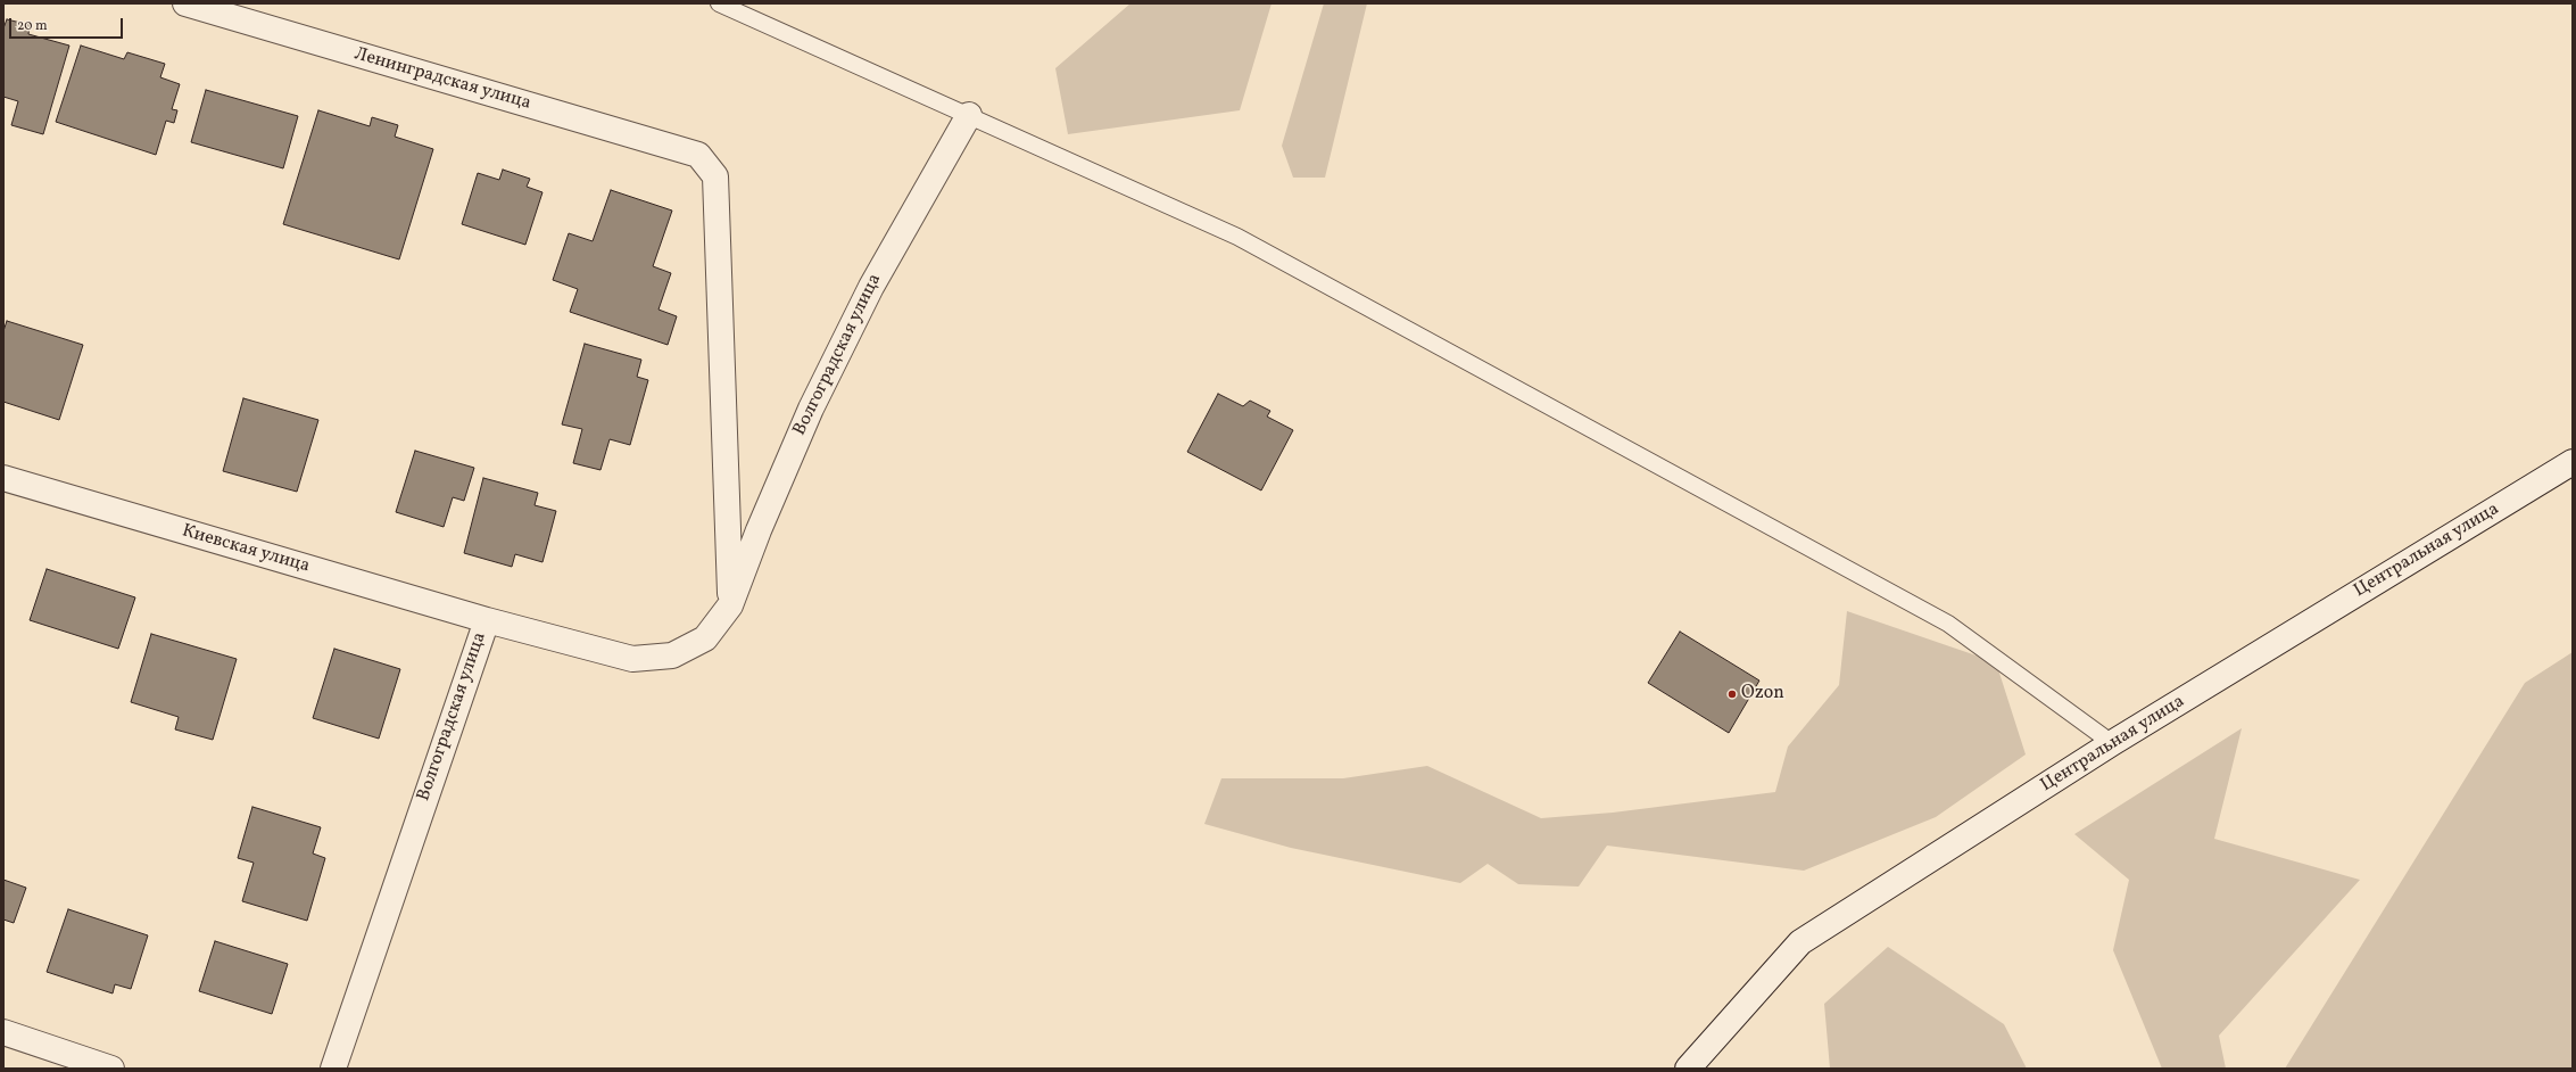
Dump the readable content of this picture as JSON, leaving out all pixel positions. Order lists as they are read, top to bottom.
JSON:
{
  "streets": {
    "street": [
      "Ленинградская улица",
      "Волгоградская улица",
      "Киевская улица",
      "Центральная улица"
    ]
  },
  "crossings": [
    ["Ленинградская улица", "Волгоградская улица"],
    ["Волгоградская улица", "Киевская улица"]
  ],
  "places": ["Ozon"],
  "scale_bar": "20 m"
}
